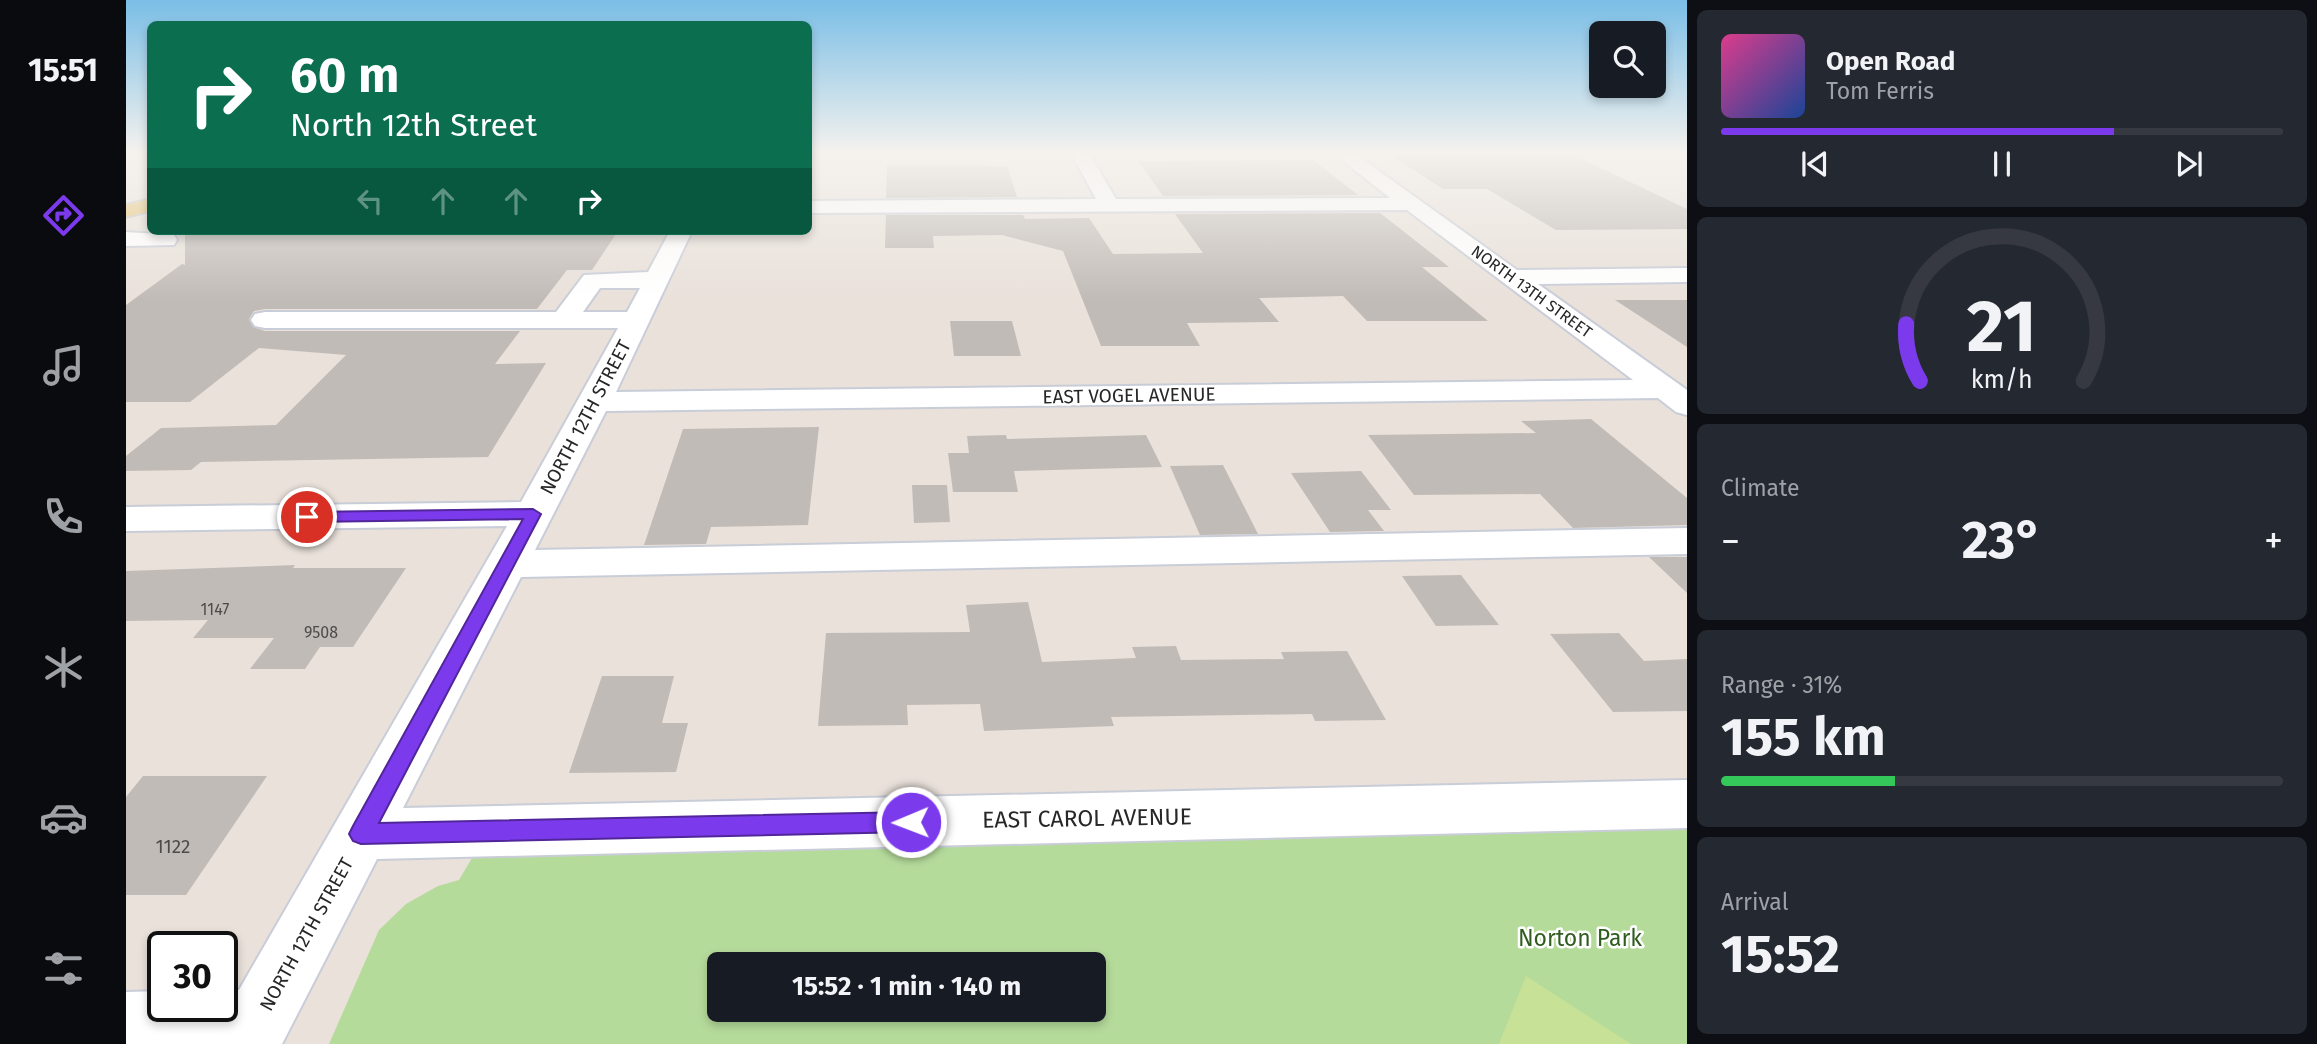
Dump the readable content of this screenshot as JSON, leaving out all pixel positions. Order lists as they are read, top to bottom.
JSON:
{
  "streets": {
    "street": [
      "NORTH 13TH STREET",
      "EAST VOGEL AVENUE",
      "NORTH 12TH STREET",
      "EAST CAROL AVENUE"
    ]
  },
  "crossings": [
    ["NORTH 13TH STREET", "EAST VOGEL AVENUE"],
    ["EAST VOGEL AVENUE", "NORTH 12TH STREET"],
    ["NORTH 12TH STREET", "EAST CAROL AVENUE"]
  ],
  "parks": ["Norton Park"],
  "house_numbers": ["1147", "9508", "1122"],
  "page": {
    "tabs": "15:51",
    "turn": ["60 m", "North 12th Street"],
    "song": ["Open Road", "Tom Ferris"],
    "tile": [
      "Climate",
      ["Range · 31%", "155 km"],
      ["Arrival", "15:52"]
    ],
    "heat": ["−", "23°", "+"],
    "limit": "30",
    "trip": "15:52 · 1 min · 140 m",
    "gauge": ["21", "km/h"]
  }
}
